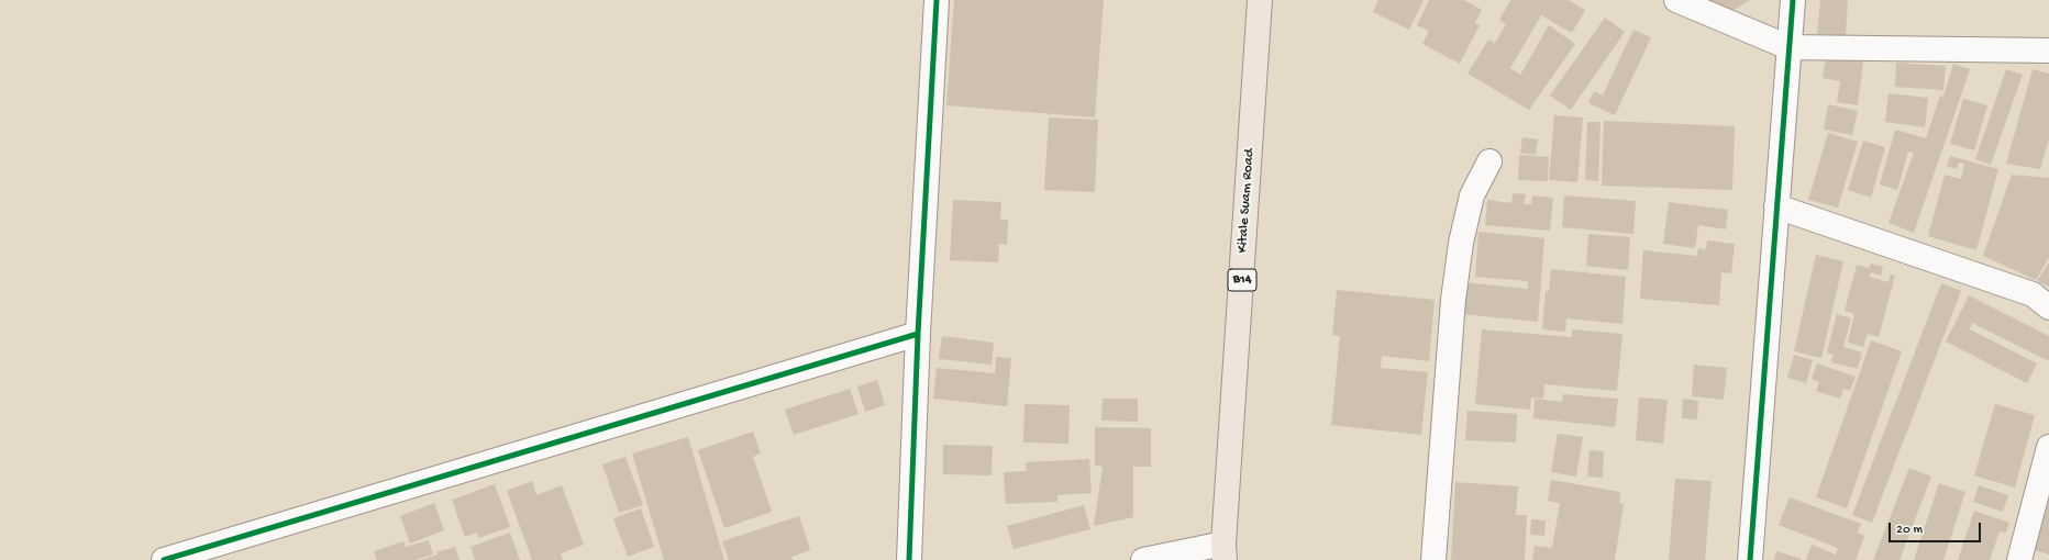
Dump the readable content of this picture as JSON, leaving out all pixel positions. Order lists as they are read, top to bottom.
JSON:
{
  "streets": {
    "highway": ["Kitale Suam Road", "B14"]
  },
  "scale_bar": "20 m"
}
